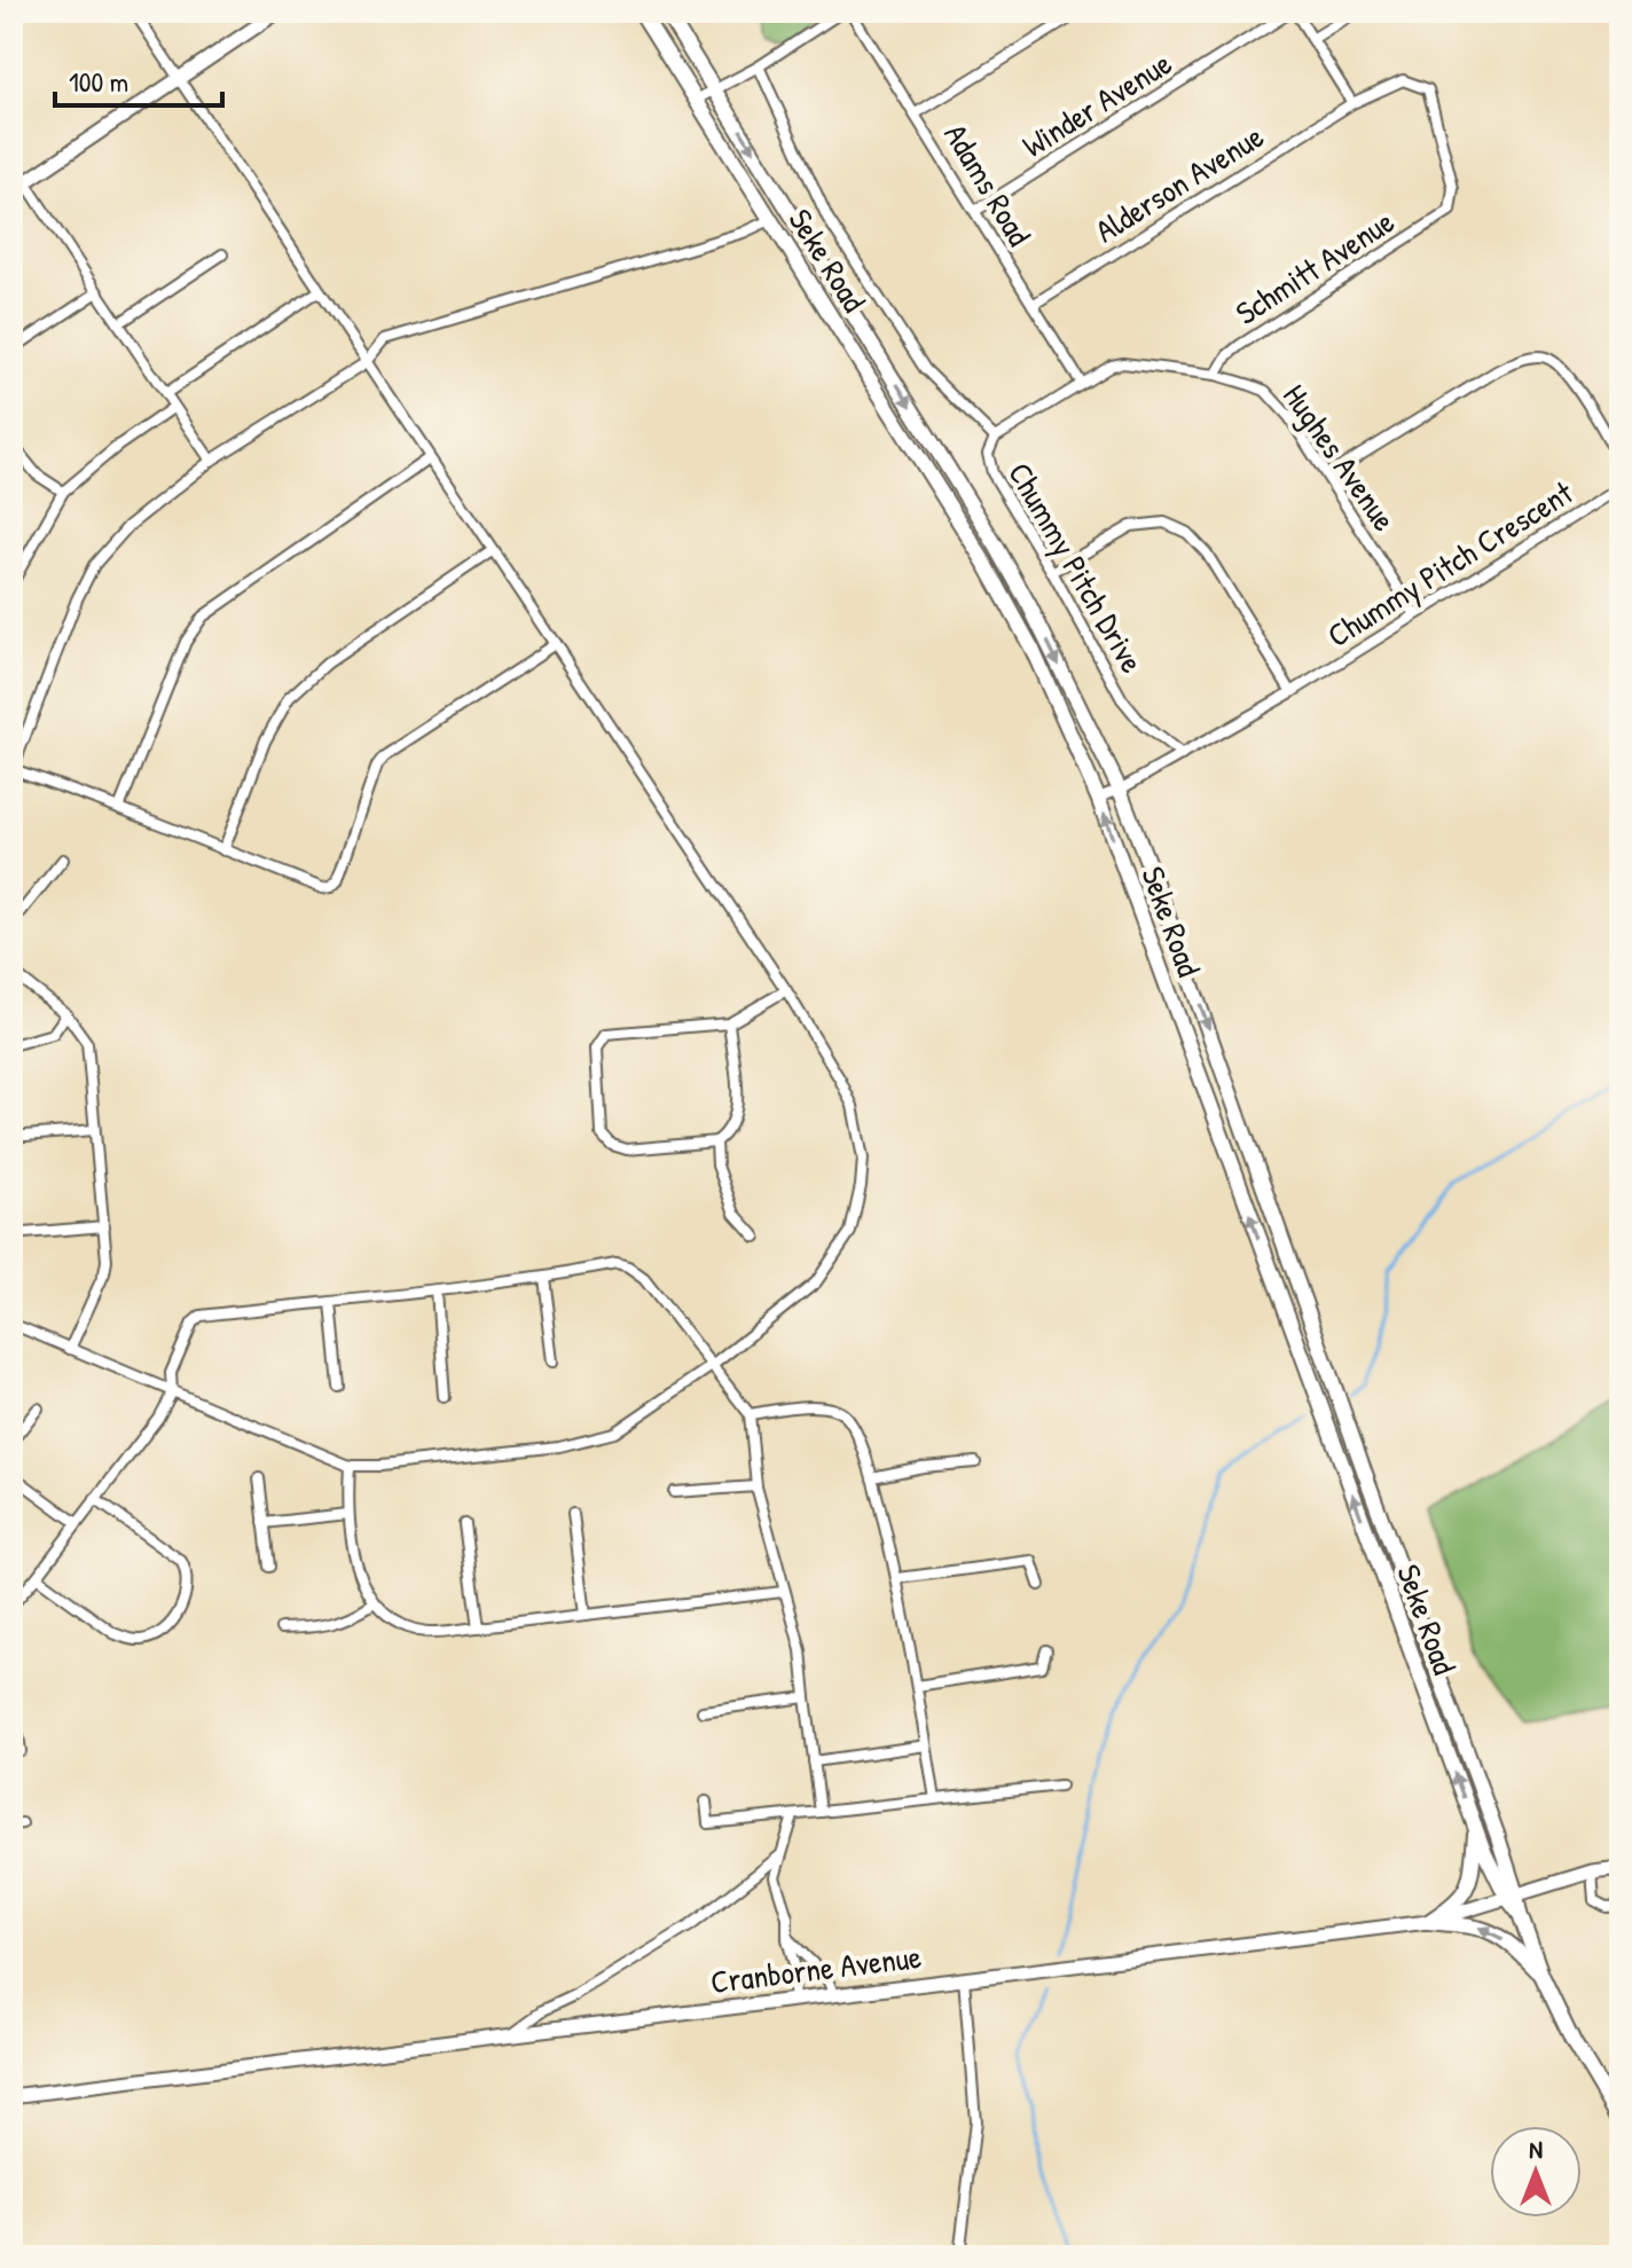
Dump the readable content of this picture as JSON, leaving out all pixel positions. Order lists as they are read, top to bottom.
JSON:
{
  "streets": {
    "main road": ["Seke Road"],
    "street": [
      "Winder Avenue",
      "Alderson Avenue",
      "Adams Road",
      "Schmitt Avenue",
      "Hughes Avenue",
      "Chummy Pitch Crescent",
      "Chummy Pitch Drive",
      "Cranborne Avenue"
    ]
  },
  "crossings": [
    ["Winder Avenue", "Adams Road"],
    ["Alderson Avenue", "Adams Road"],
    ["Alderson Avenue", "Schmitt Avenue"],
    ["Adams Road", "Hughes Avenue"],
    ["Seke Road", "Chummy Pitch Crescent"],
    ["Seke Road", "Cranborne Avenue"],
    ["Schmitt Avenue", "Hughes Avenue"],
    ["Hughes Avenue", "Chummy Pitch Crescent"],
    ["Hughes Avenue", "Chummy Pitch Drive"],
    ["Chummy Pitch Crescent", "Chummy Pitch Drive"]
  ],
  "scale_bar": "100 m",
  "north": "top"
}
